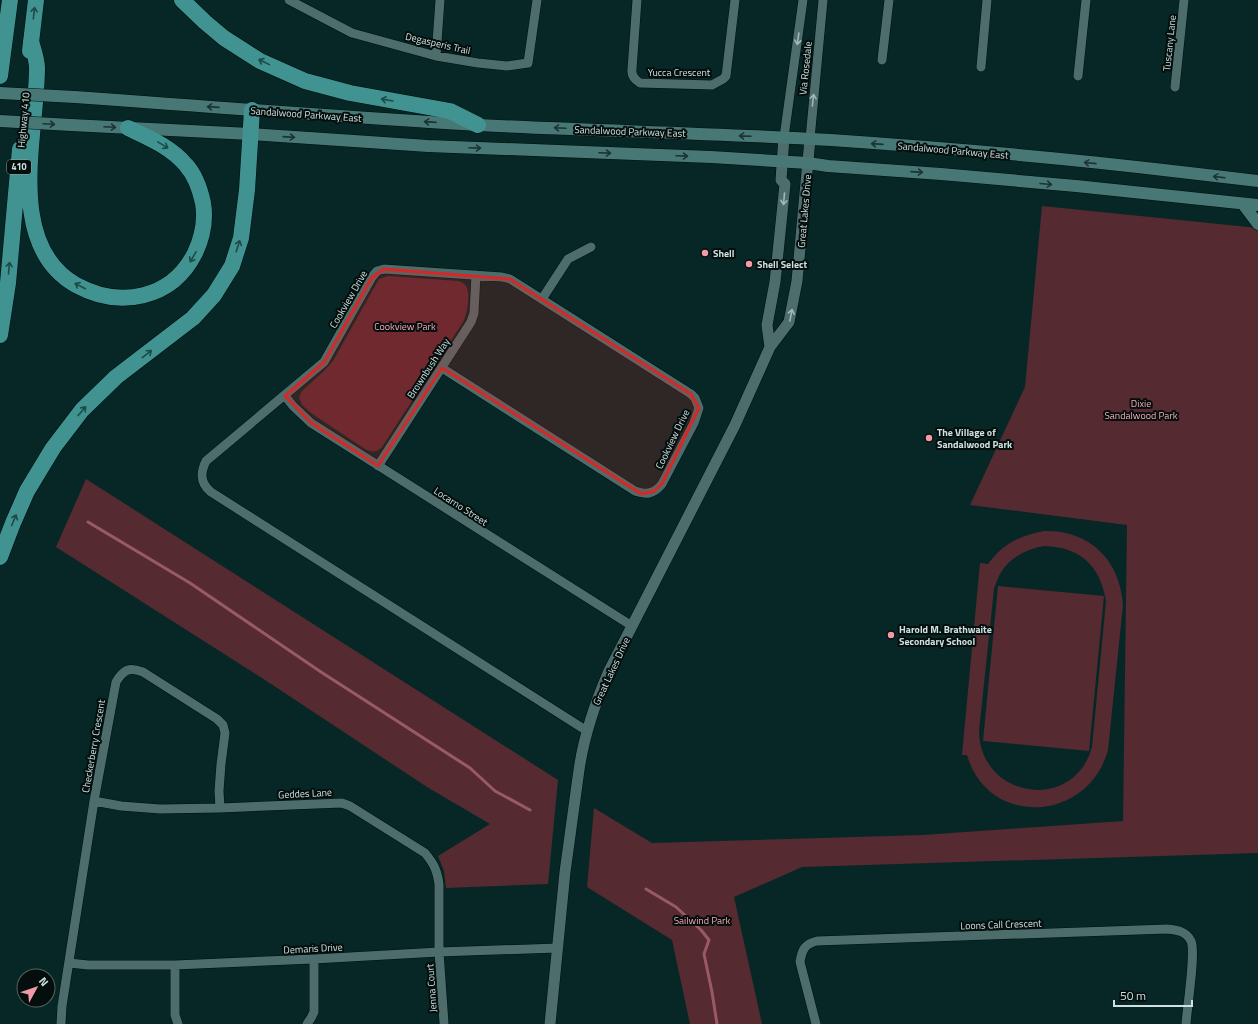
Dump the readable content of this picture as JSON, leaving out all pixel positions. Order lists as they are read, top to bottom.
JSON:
{
  "streets": {
    "highway": ["Highway 410", "410"],
    "main road": ["Sandalwood Parkway East"],
    "street": [
      "Degasperis Trail",
      "Tuscany Lane",
      "Via Rosedale",
      "Yucca Crescent",
      "Great Lakes Drive",
      "Cookview Drive",
      "Brownbush Way",
      "Locarno Street",
      "Checkerberry Crescent",
      "Geddes Lane",
      "Loons Call Crescent",
      "Demaris Drive",
      "Jenna Court"
    ]
  },
  "crossings": [
    ["Via Rosedale", "Sandalwood Parkway East"],
    ["Via Rosedale", "Great Lakes Drive"],
    ["Sandalwood Parkway East", "Great Lakes Drive"],
    ["Great Lakes Drive", "Cookview Drive"],
    ["Great Lakes Drive", "Locarno Street"],
    ["Great Lakes Drive", "Demaris Drive"],
    ["Cookview Drive", "Brownbush Way"],
    ["Cookview Drive", "Locarno Street"],
    ["Brownbush Way", "Locarno Street"],
    ["Checkerberry Crescent", "Geddes Lane"],
    ["Checkerberry Crescent", "Demaris Drive"],
    ["Geddes Lane", "Demaris Drive"],
    ["Geddes Lane", "Jenna Court"],
    ["Demaris Drive", "Jenna Court"]
  ],
  "one_way": ["Highway 410"],
  "parks": ["Cookview Park", "Dixie Sandalwood Park", "Sailwind Park"],
  "places": [
    "Shell",
    "Shell Select",
    "The Village of Sandalwood Park",
    "Harold M. Brathwaite Secondary School"
  ],
  "scale_bar": "50 m",
  "north": "top right"
}
